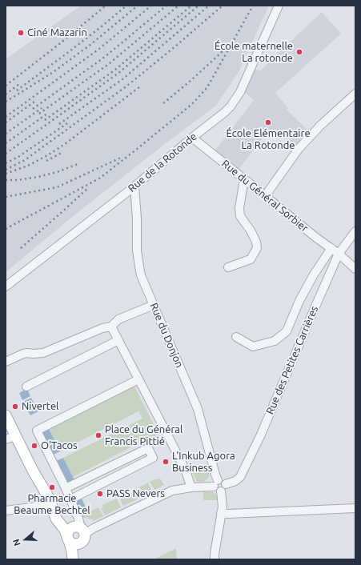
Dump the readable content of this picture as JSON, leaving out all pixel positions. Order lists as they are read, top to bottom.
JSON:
{
  "streets": {
    "street": [
      "Rue de la Rotonde",
      "Rue du Général Sorbier",
      "Rue du Donjon",
      "Rue des Petites Carrières"
    ]
  },
  "crossings": [
    ["Rue de la Rotonde", "Rue du Général Sorbier"],
    ["Rue de la Rotonde", "Rue du Donjon"],
    ["Rue du Général Sorbier", "Rue des Petites Carrières"],
    ["Rue du Donjon", "Rue des Petites Carrières"]
  ],
  "places": [
    "Ciné Mazarin",
    "École maternelle La rotonde",
    "École Elémentaire La Rotonde",
    "Nivertel",
    "Place du Général Francis Pittié",
    "O'Tacos",
    "L'Inkub Agora Business",
    "Pharmacie Beaume Bechtel",
    "PASS Nevers"
  ],
  "north": "left"
}
